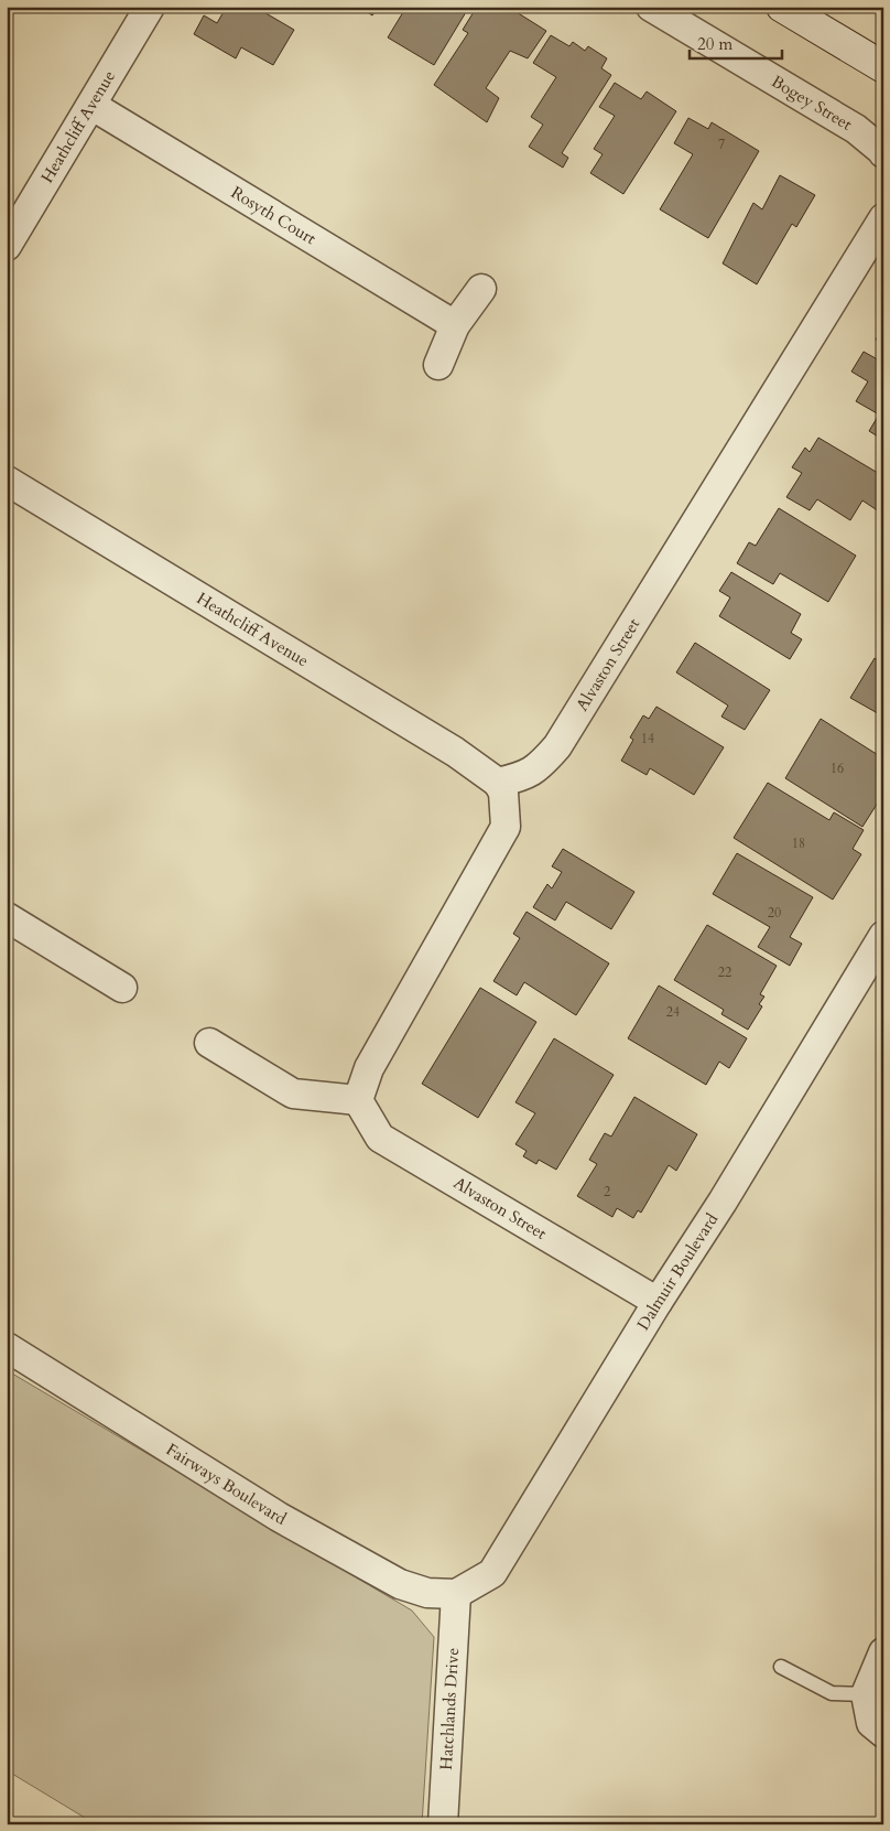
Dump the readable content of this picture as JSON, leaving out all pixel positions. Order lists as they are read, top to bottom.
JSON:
{
  "streets": {
    "street": [
      "Bogey Street",
      "Heathcliff Avenue",
      "Rosyth Court",
      "Alvaston Street",
      "Dalmuir Boulevard",
      "Fairways Boulevard",
      "Hatchlands Drive"
    ]
  },
  "crossings": [
    ["Heathcliff Avenue", "Rosyth Court"],
    ["Heathcliff Avenue", "Alvaston Street"],
    ["Alvaston Street", "Dalmuir Boulevard"],
    ["Dalmuir Boulevard", "Fairways Boulevard"],
    ["Dalmuir Boulevard", "Hatchlands Drive"],
    ["Fairways Boulevard", "Hatchlands Drive"]
  ],
  "house_numbers": [
    "7",
    "14",
    "16",
    "18",
    "20",
    "22",
    "24",
    "2"
  ],
  "scale_bar": "20 m"
}
